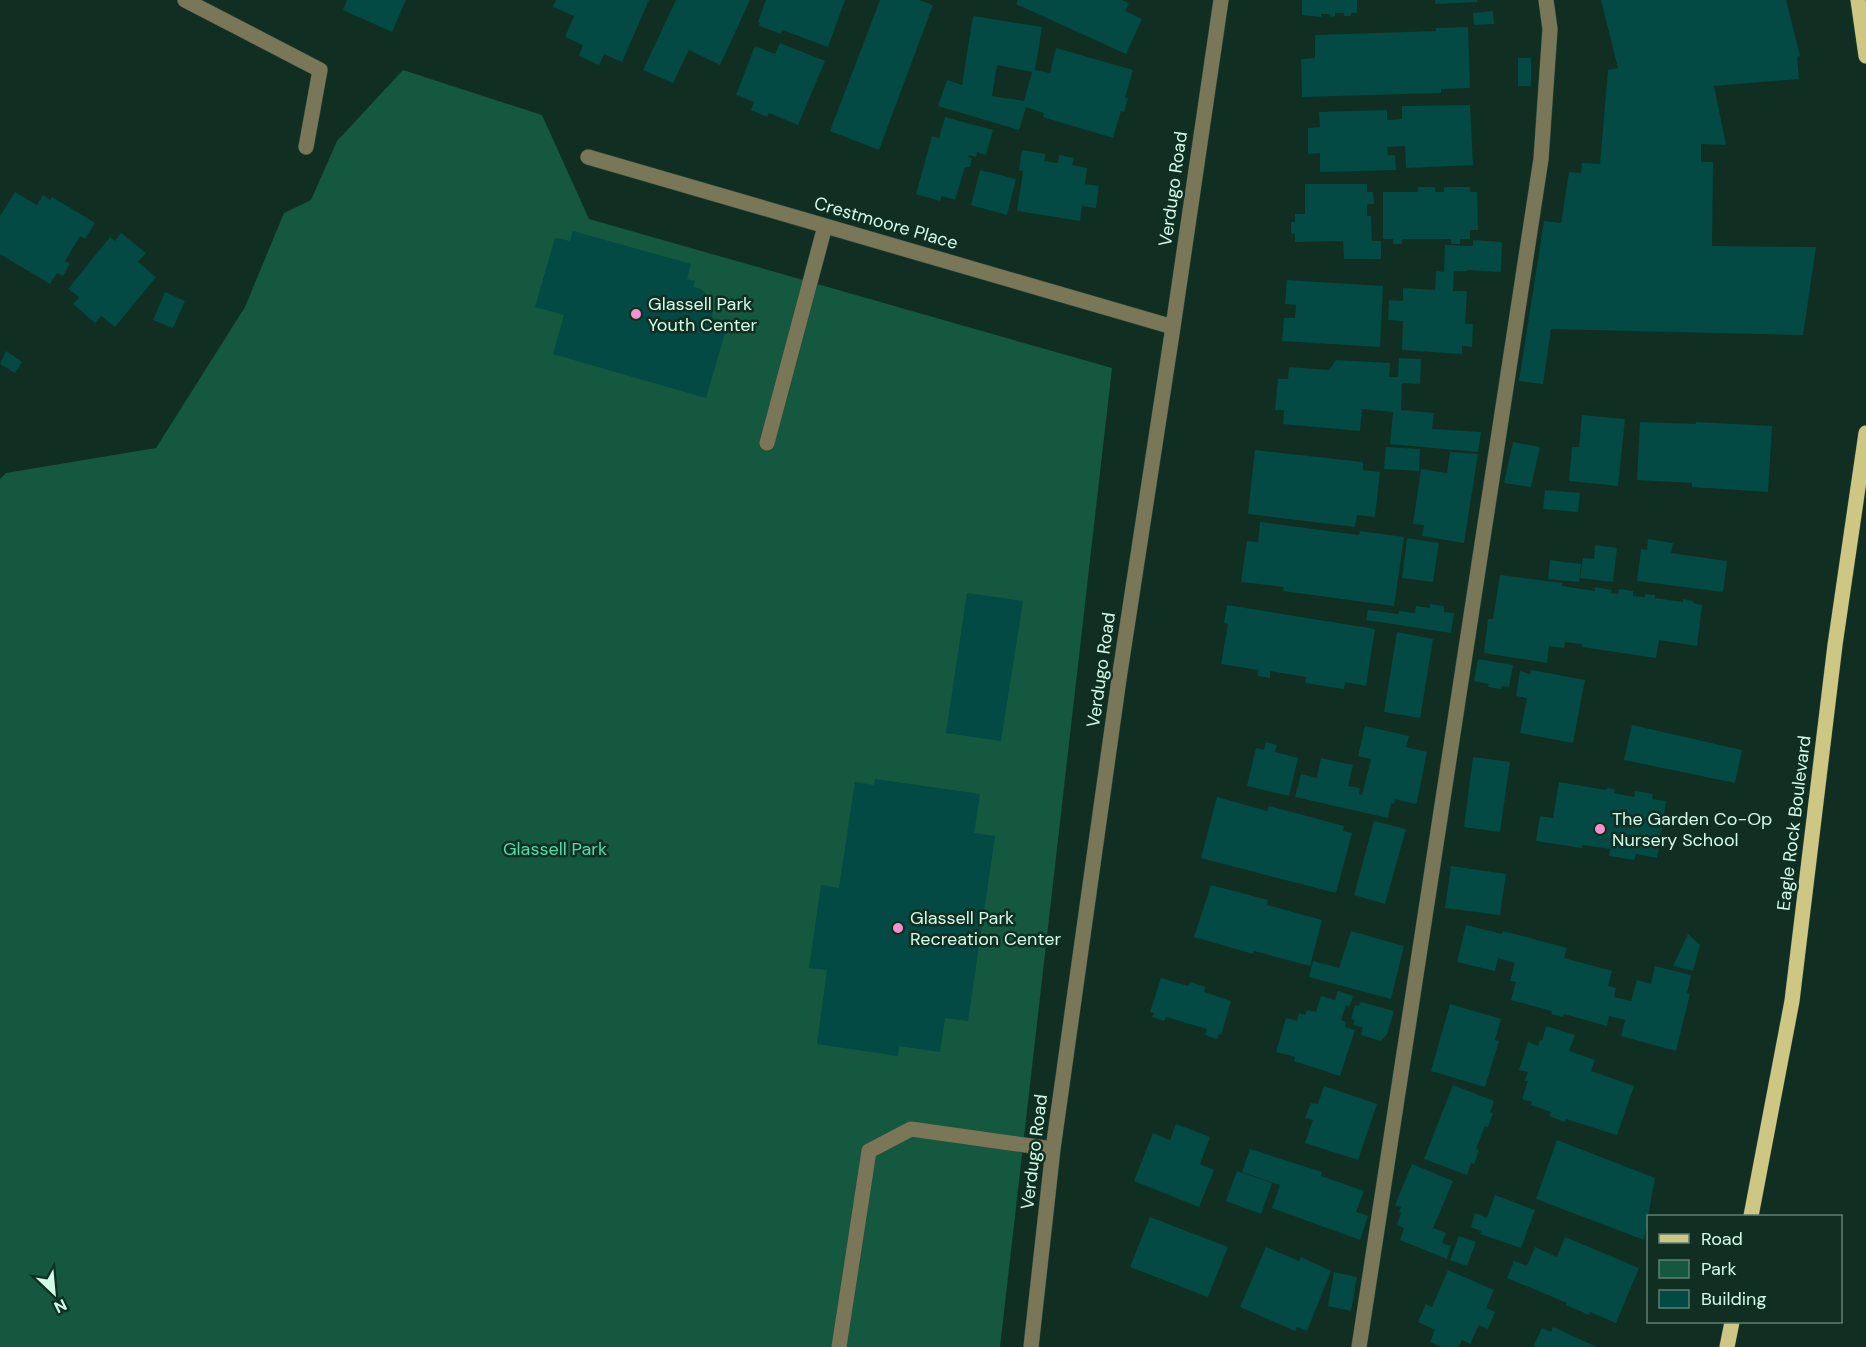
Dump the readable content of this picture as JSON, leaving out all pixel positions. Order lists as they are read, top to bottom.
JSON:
{
  "streets": {
    "main road": ["Eagle Rock Boulevard"],
    "street": ["Verdugo Road", "Crestmoore Place"]
  },
  "crossings": [
    ["Verdugo Road", "Crestmoore Place"]
  ],
  "parks": ["Glassell Park"],
  "places": ["Glassell Park Youth Center", "The Garden Co-Op Nursery School", "Glassell Park Recreation Center"],
  "legend": ["Road", "Park", "Building"],
  "north": "bottom right"
}
